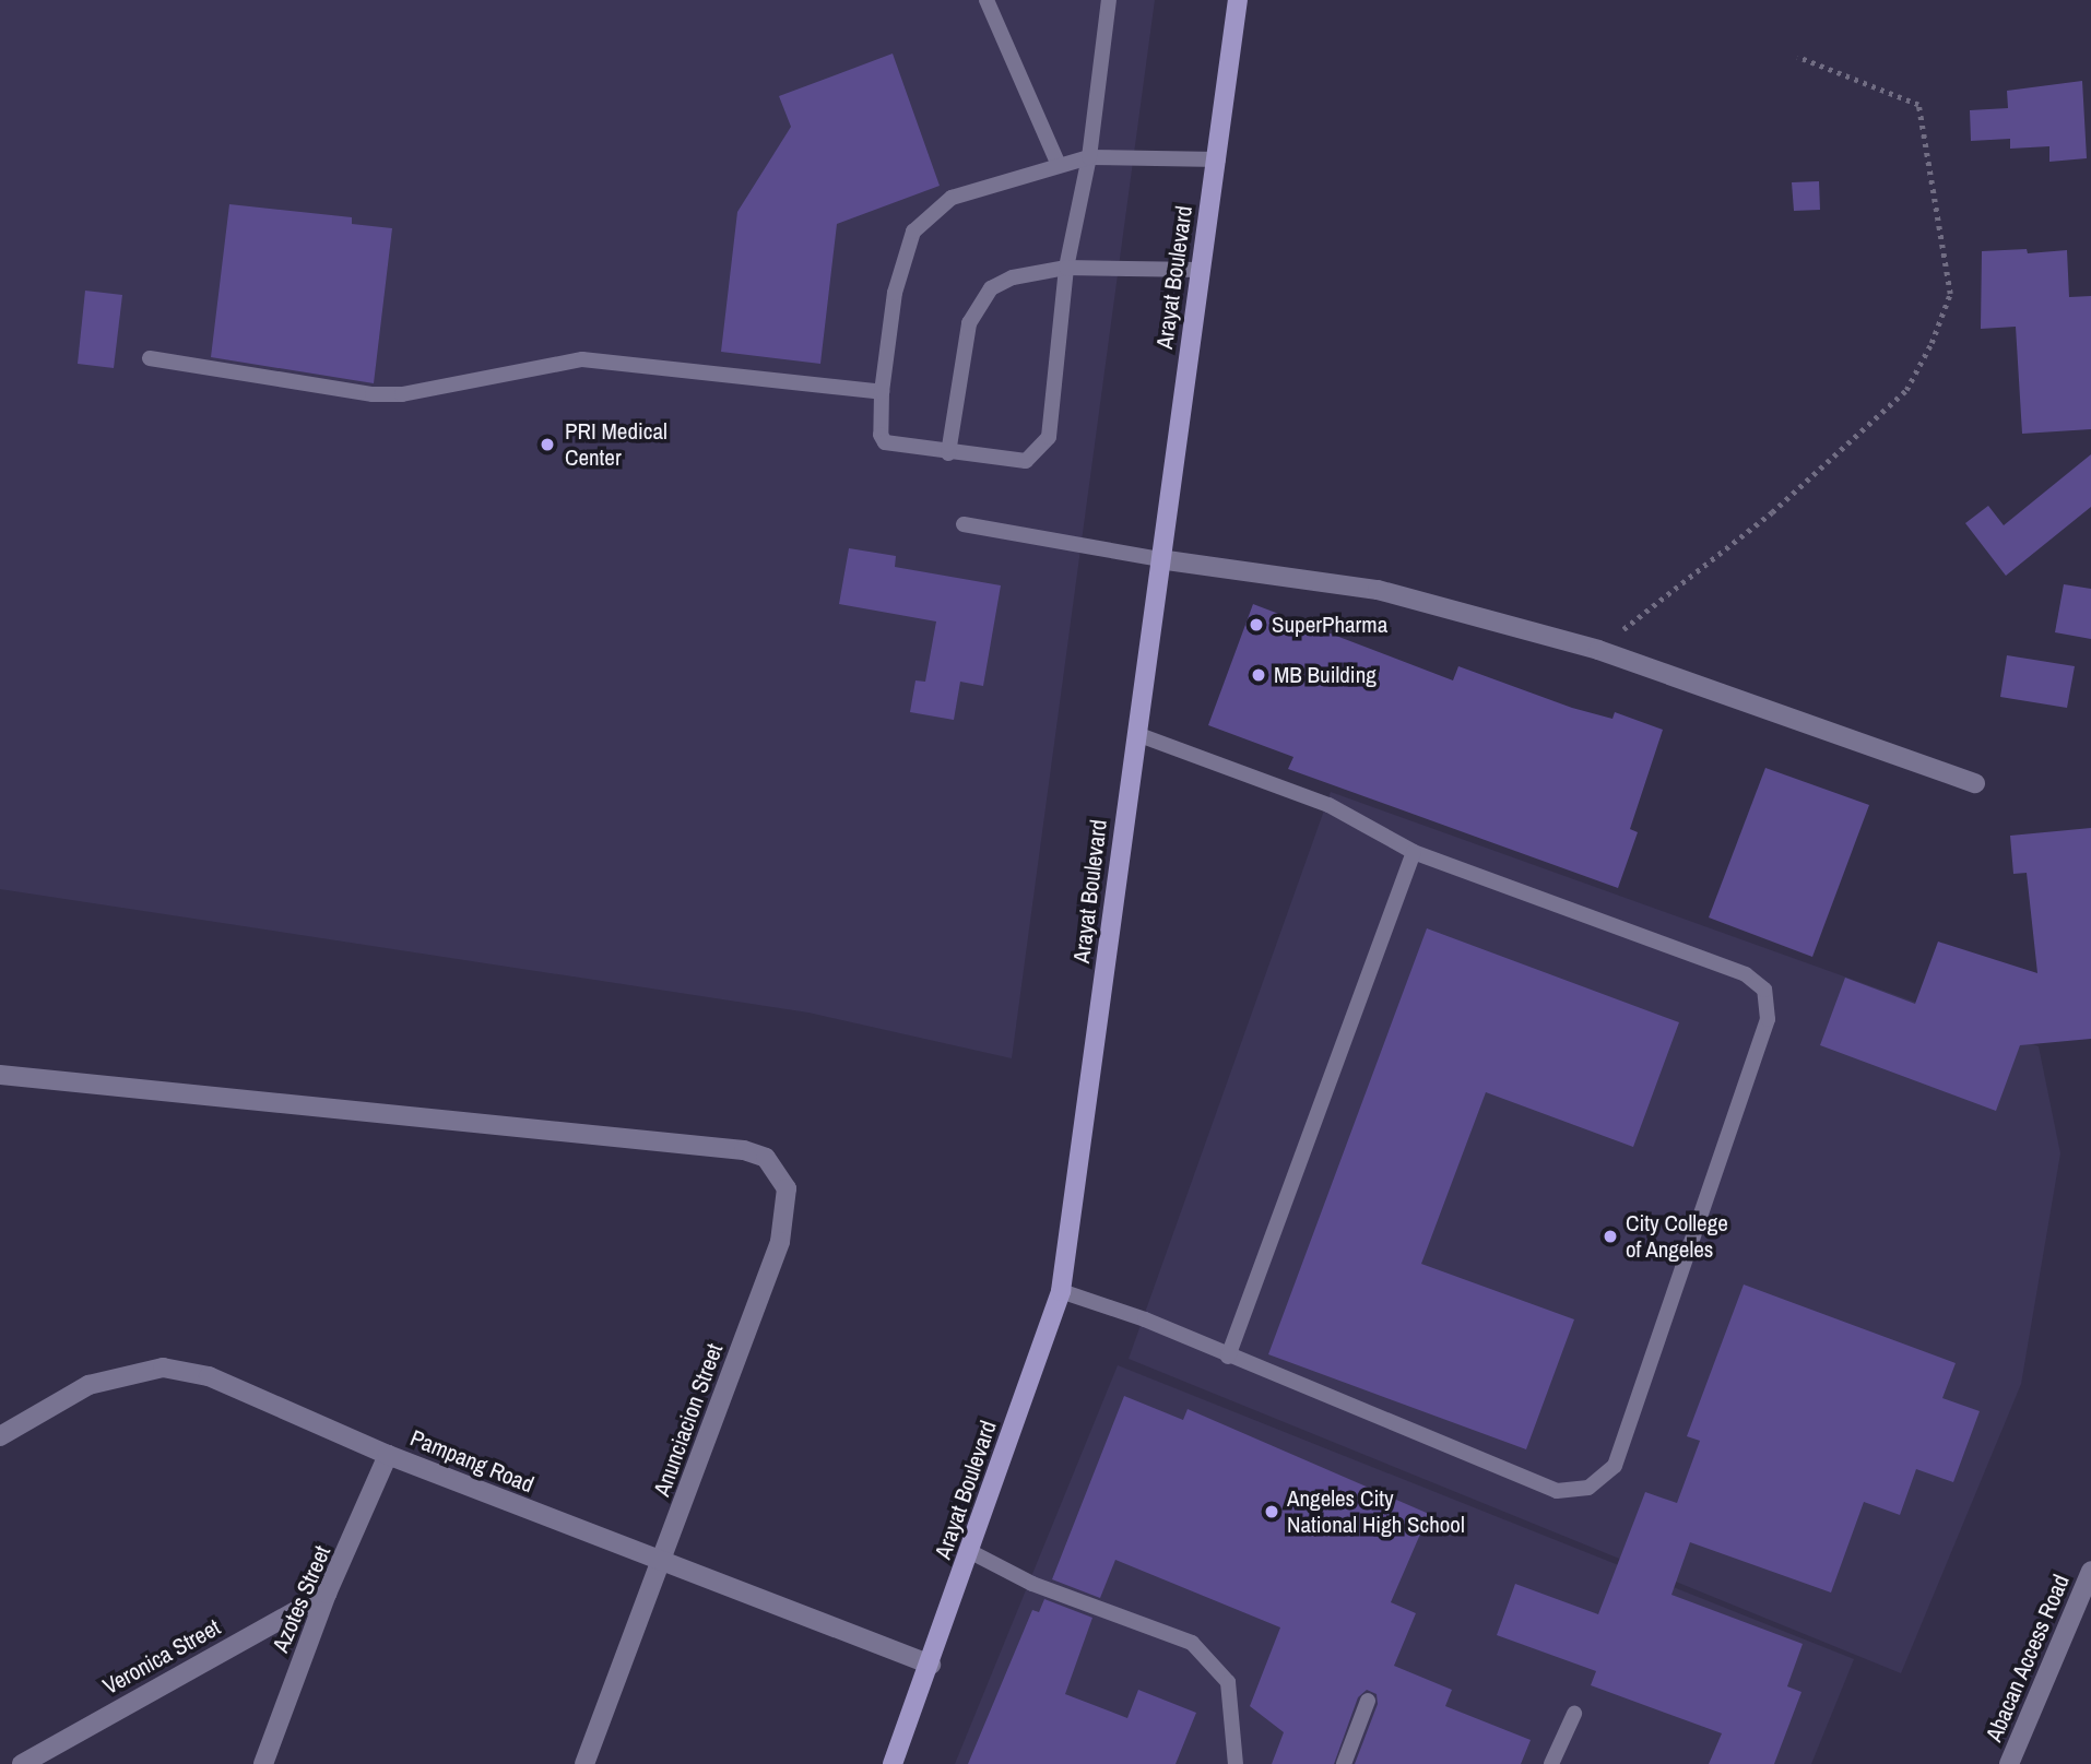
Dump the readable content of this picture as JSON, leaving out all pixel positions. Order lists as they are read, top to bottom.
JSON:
{
  "streets": {
    "main road": ["Arayat Boulevard"],
    "street": [
      "Anunciacion Street",
      "Pampang Road",
      "Azotes Street",
      "Veronica Street",
      "Abacan Access Road"
    ]
  },
  "crossings": [
    ["Arayat Boulevard", "Pampang Road"],
    ["Anunciacion Street", "Pampang Road"],
    ["Pampang Road", "Azotes Street"],
    ["Azotes Street", "Veronica Street"]
  ],
  "places": [
    "PRI Medical Center",
    "SuperPharma",
    "MB Building",
    "City College of Angeles",
    "Angeles City National High School"
  ]
}
